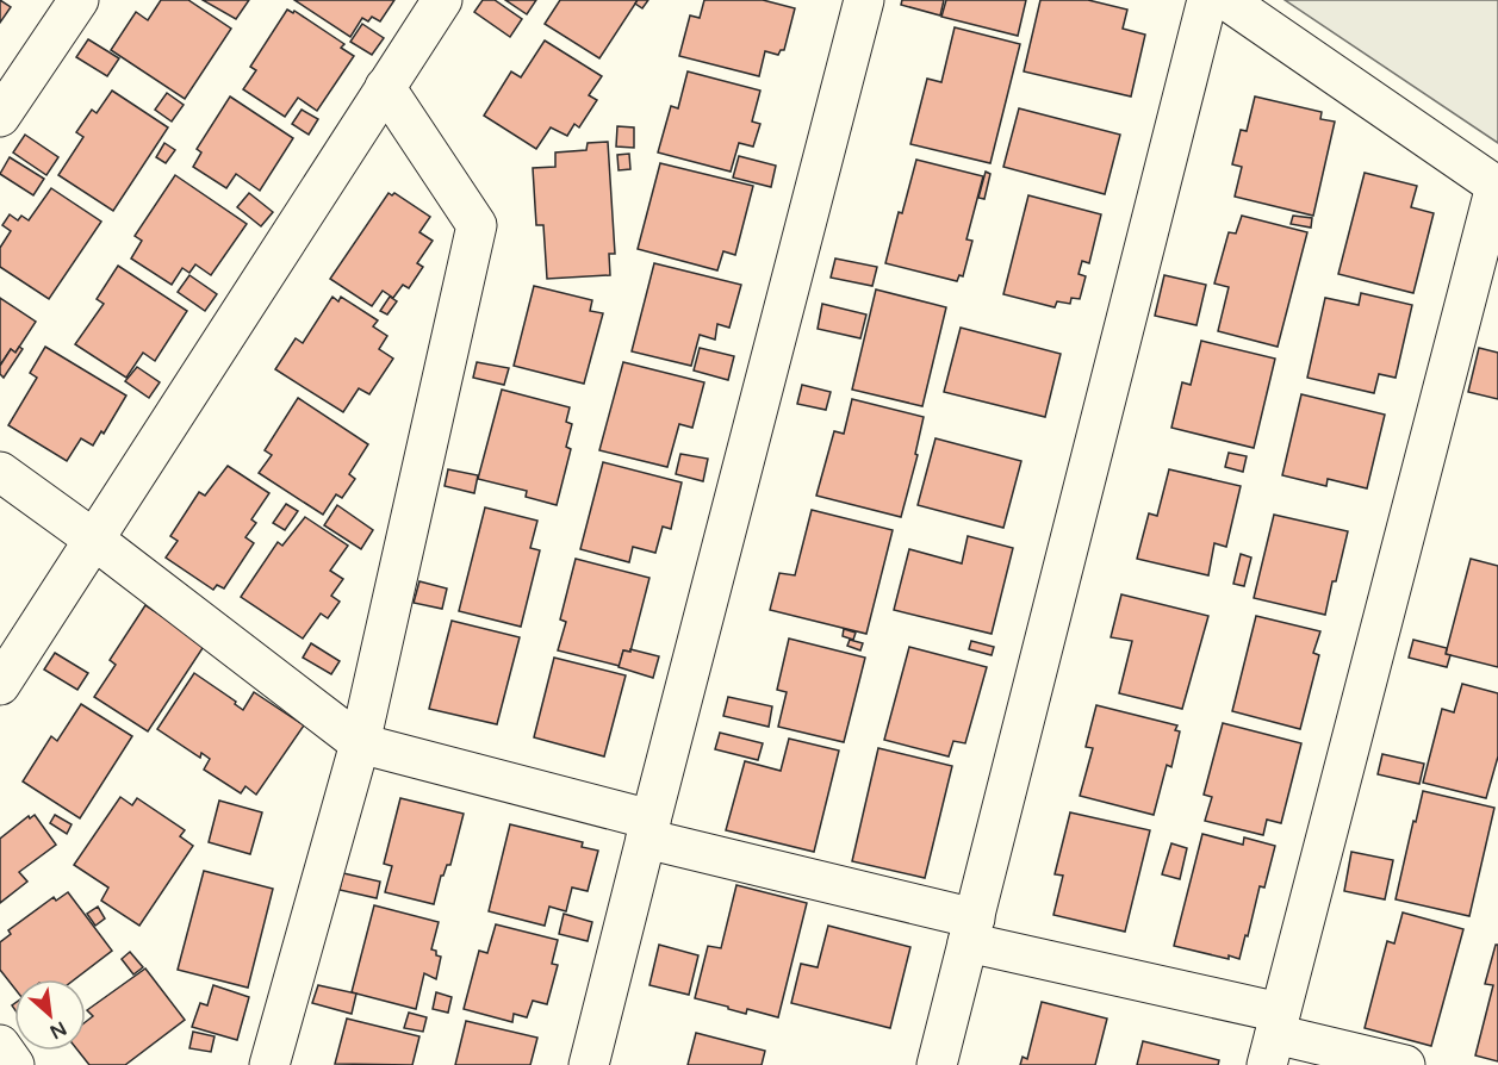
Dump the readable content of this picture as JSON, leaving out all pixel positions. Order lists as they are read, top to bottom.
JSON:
{
  "north": "bottom right"
}
